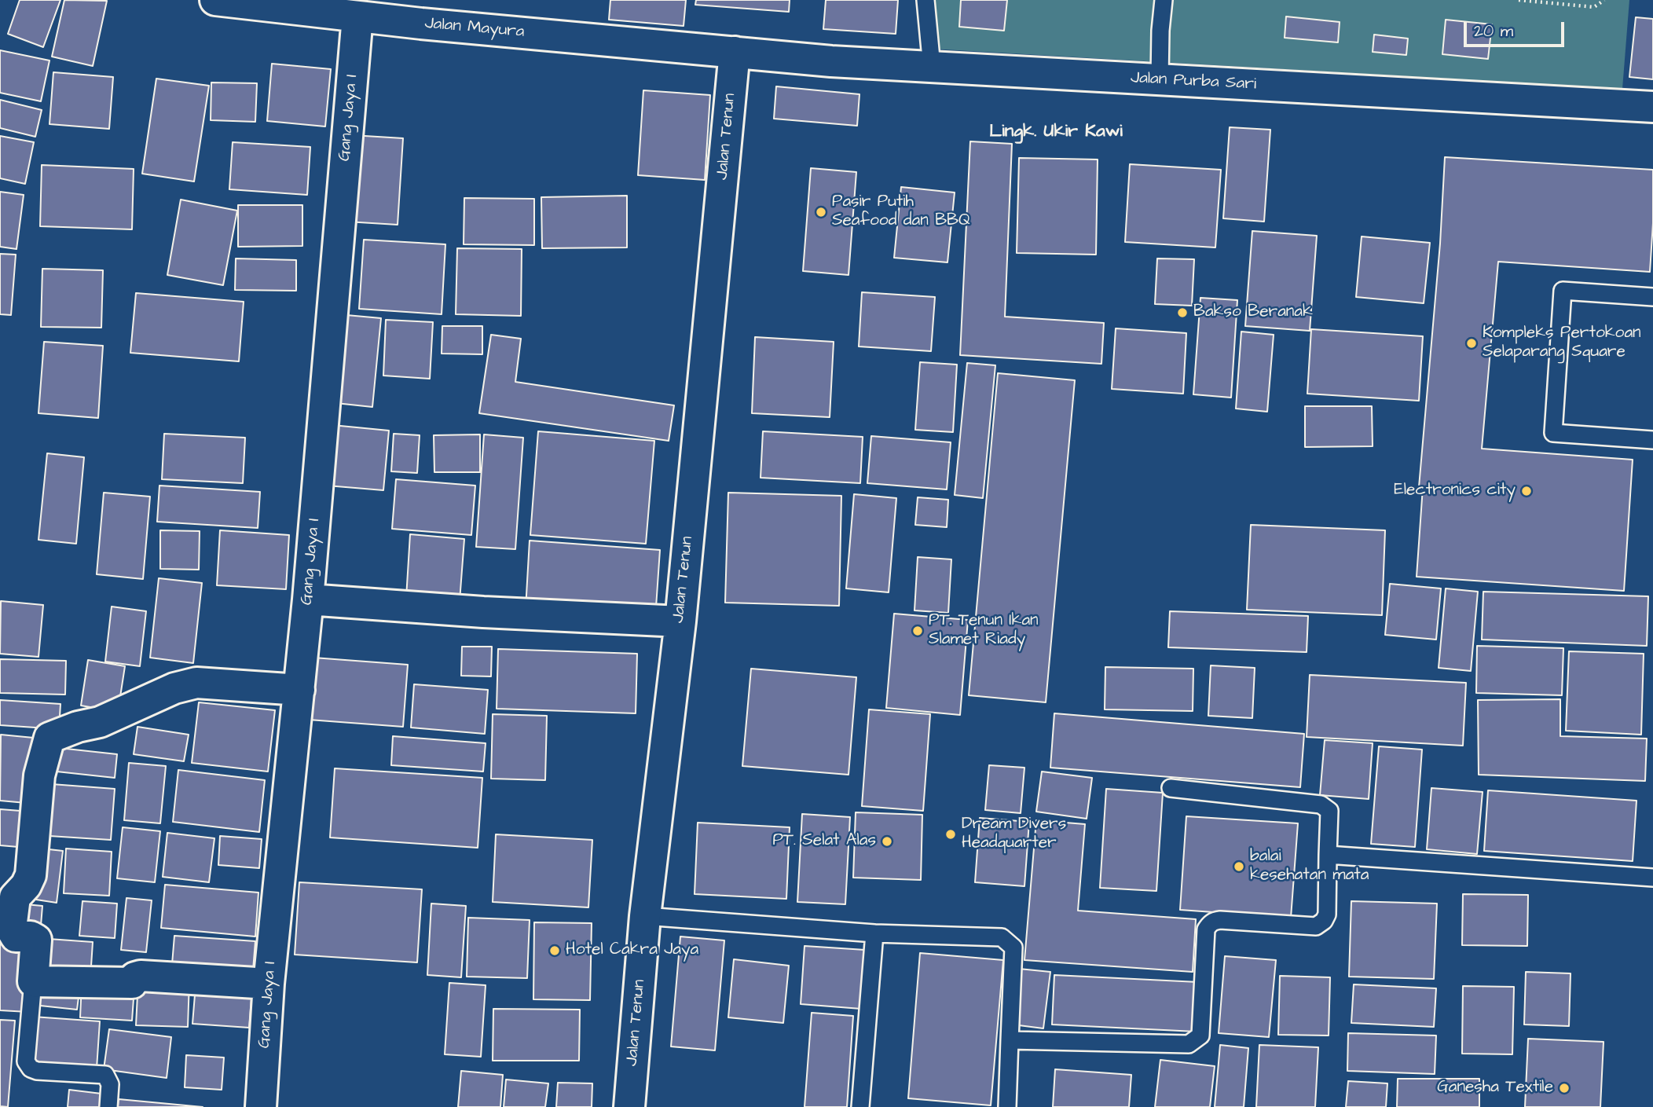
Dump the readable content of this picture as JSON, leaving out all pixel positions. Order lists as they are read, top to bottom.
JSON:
{
  "streets": {
    "street": [
      "Jalan Mayura",
      "Jalan Purba Sari",
      "Gang Jaya I",
      "Jalan Tenun"
    ]
  },
  "crossings": [
    ["Jalan Mayura", "Jalan Purba Sari"],
    ["Jalan Mayura", "Gang Jaya I"],
    ["Jalan Mayura", "Jalan Tenun"],
    ["Jalan Purba Sari", "Jalan Tenun"]
  ],
  "districts": ["Lingk. Ukir Kawi"],
  "places": [
    "Pasir Putih Seafood dan BBQ",
    "Bakso Beranak",
    "Kompleks Pertokoan Selaparang Square",
    "Electronics city",
    "PT. Tenun Ikan Slamet Riady",
    "Dream Divers Headquarter",
    "PT. Selat Alas",
    "balai kesehatan mata",
    "Hotel Cakra Jaya",
    "Ganesha Textile"
  ],
  "scale_bar": "20 m"
}
